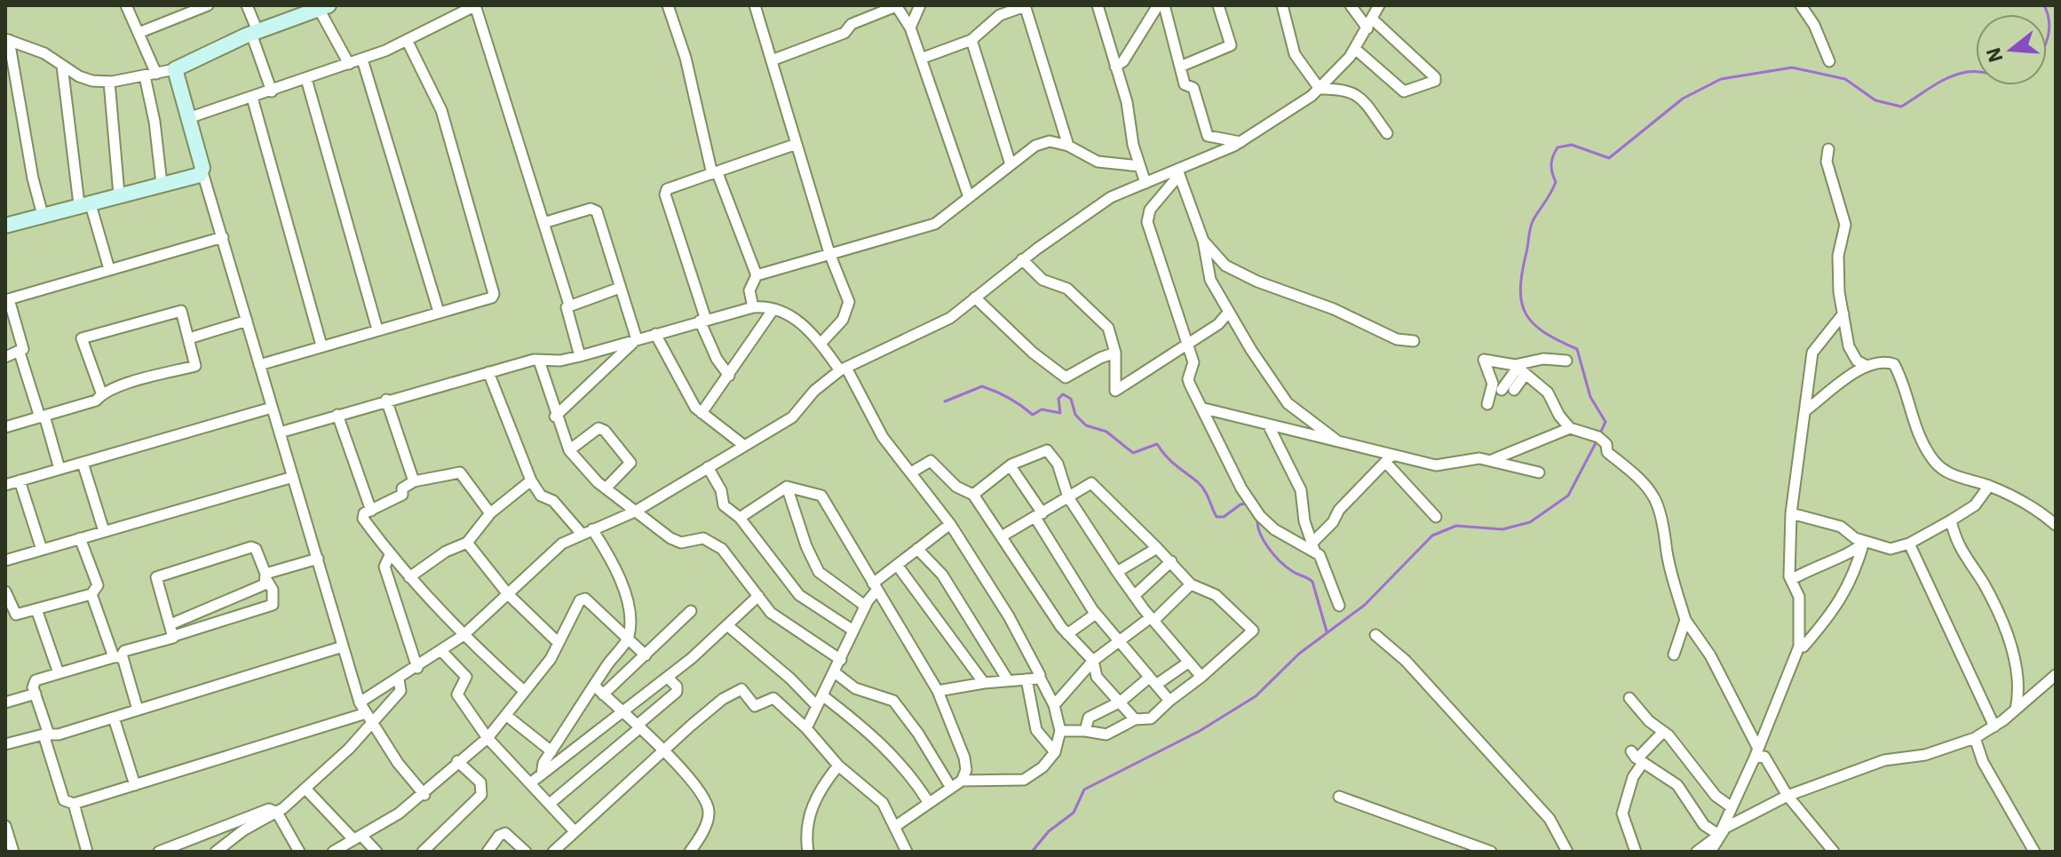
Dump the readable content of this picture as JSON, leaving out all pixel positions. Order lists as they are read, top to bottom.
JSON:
{
  "north": "left"
}
